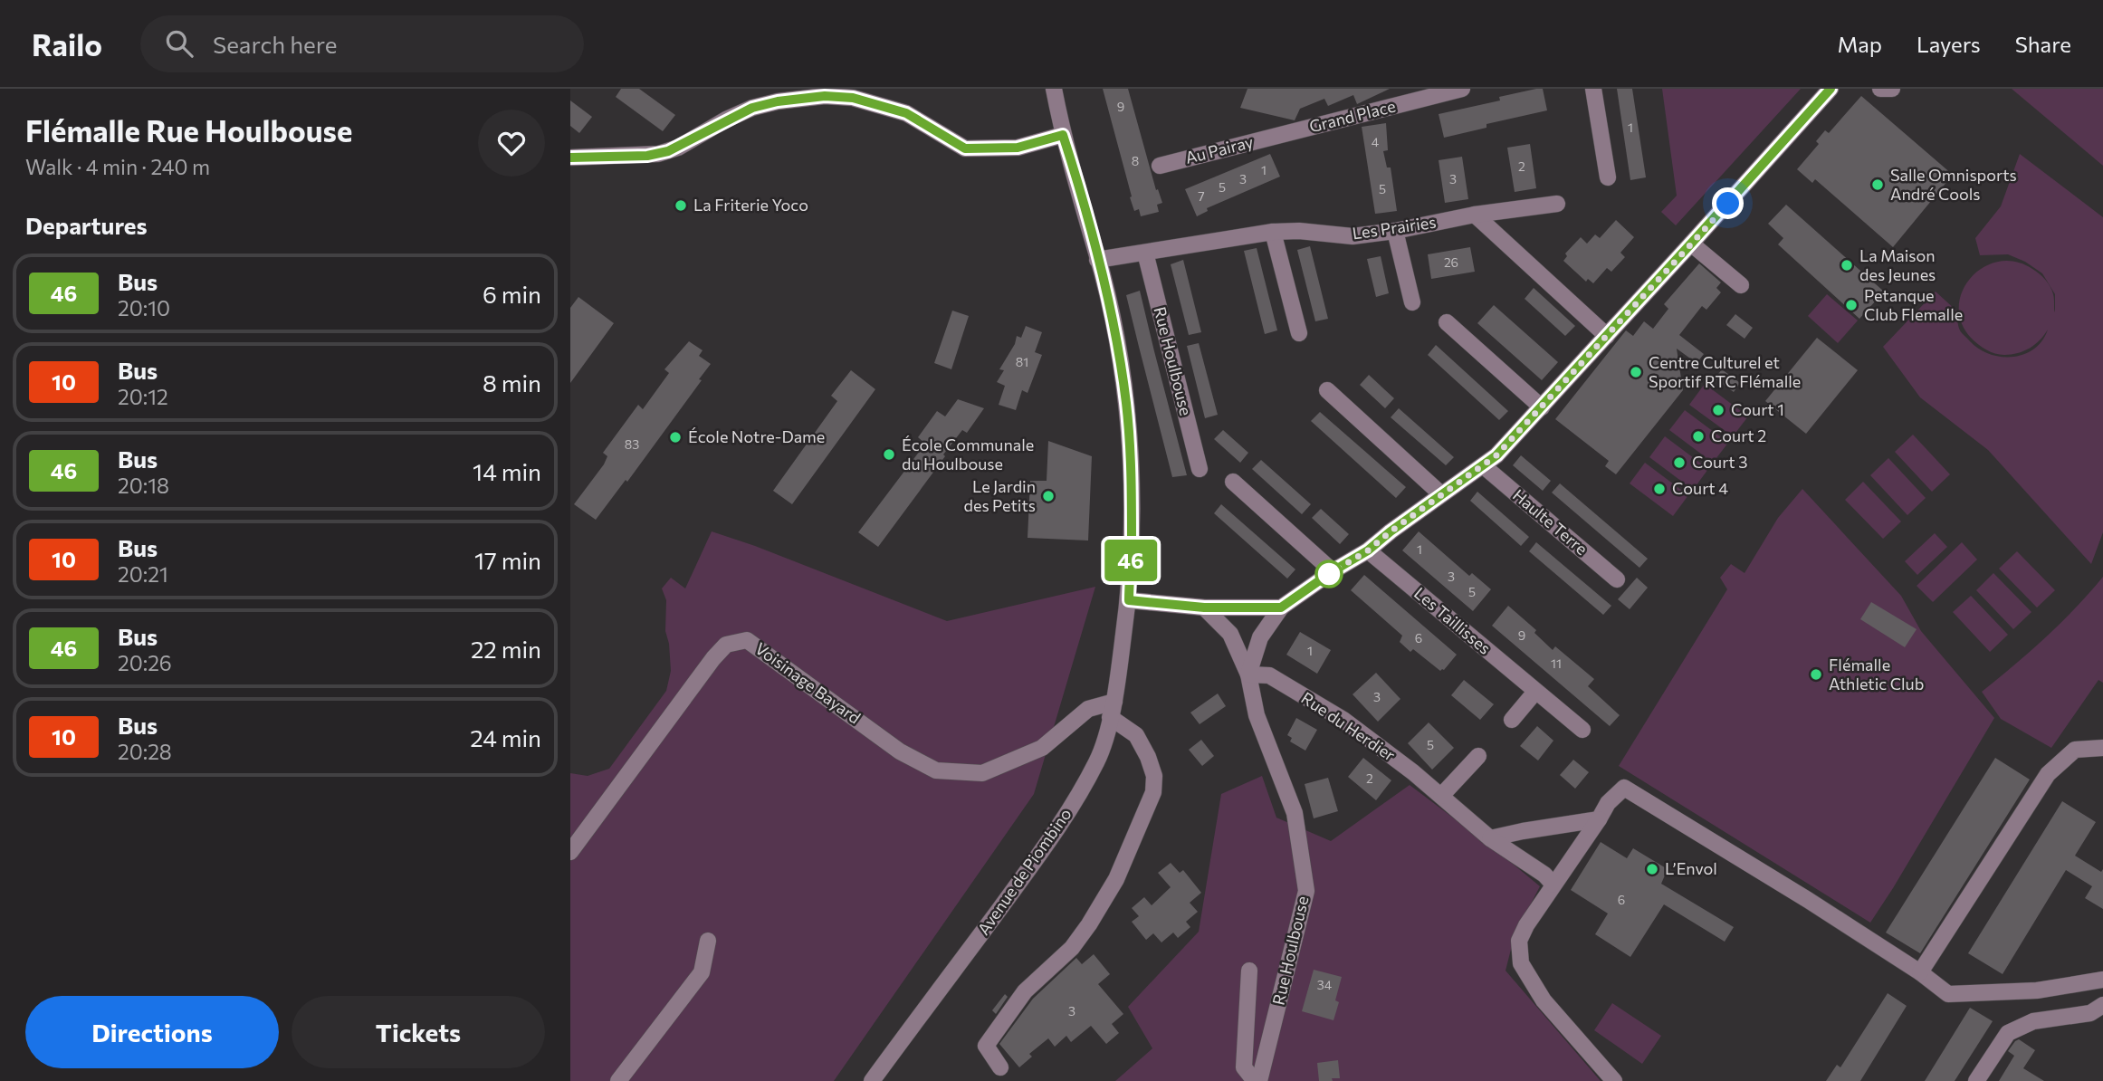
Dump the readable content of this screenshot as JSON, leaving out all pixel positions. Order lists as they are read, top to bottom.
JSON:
{
  "streets": {
    "street": [
      "Grand Place",
      "Au Pairay",
      "Les Prairies",
      "Rue Houlbouse",
      "Haulte Terre",
      "Les Taillisses",
      "Voisinage Bayard",
      "Rue du Herdier",
      "Avenue de Piombino"
    ]
  },
  "crossings": [
    ["Grand Place", "Au Pairay"],
    ["Les Prairies", "Rue Houlbouse"],
    ["Rue Houlbouse", "Haulte Terre"],
    ["Rue Houlbouse", "Les Taillisses"],
    ["Rue Houlbouse", "Rue du Herdier"],
    ["Voisinage Bayard", "Avenue de Piombino"]
  ],
  "places": [
    "Salle Omnisports André Cools",
    "La Friterie Yoco",
    "La Maison des Jeunes",
    "Petanque Club Flemalle",
    "Centre Culturel et Sportif RTC Flémalle",
    "Court 1",
    "Court 2",
    "École Notre-Dame",
    "École Communale du Houlbouse",
    "Court 3",
    "Court 4",
    "Le Jardin des Petits",
    "Flémalle Athletic Club",
    "L’Envol"
  ],
  "lines": ["bus line 46"],
  "house_numbers": [
    "9",
    "1",
    "4",
    "8",
    "2",
    "1",
    "3",
    "3",
    "5",
    "5",
    "7",
    "26",
    "81",
    "83",
    "1",
    "3",
    "5",
    "9",
    "6",
    "1",
    "11",
    "3",
    "5",
    "2",
    "6",
    "34",
    "3"
  ],
  "page": {
    "header": "Railo",
    "search": "Search here",
    "nav": ["Map", "Layers", "Share"],
    "heading": [
      ["Flémalle Rue Houlbouse", "Walk · 4 min · 240 m"],
      "Departures"
    ],
    "on_map": "46",
    "list": [
      {
        "mark": "46",
        "name": "Bus",
        "note": "20:10",
        "value": "6 min"
      },
      {
        "mark": "10",
        "name": "Bus",
        "note": "20:12",
        "value": "8 min"
      },
      {
        "mark": "46",
        "name": "Bus",
        "note": "20:18",
        "value": "14 min"
      },
      {
        "mark": "10",
        "name": "Bus",
        "note": "20:21",
        "value": "17 min"
      },
      {
        "mark": "46",
        "name": "Bus",
        "note": "20:26",
        "value": "22 min"
      },
      {
        "mark": "10",
        "name": "Bus",
        "note": "20:28",
        "value": "24 min"
      }
    ],
    "buttons": ["Directions", "Tickets"]
  }
}
